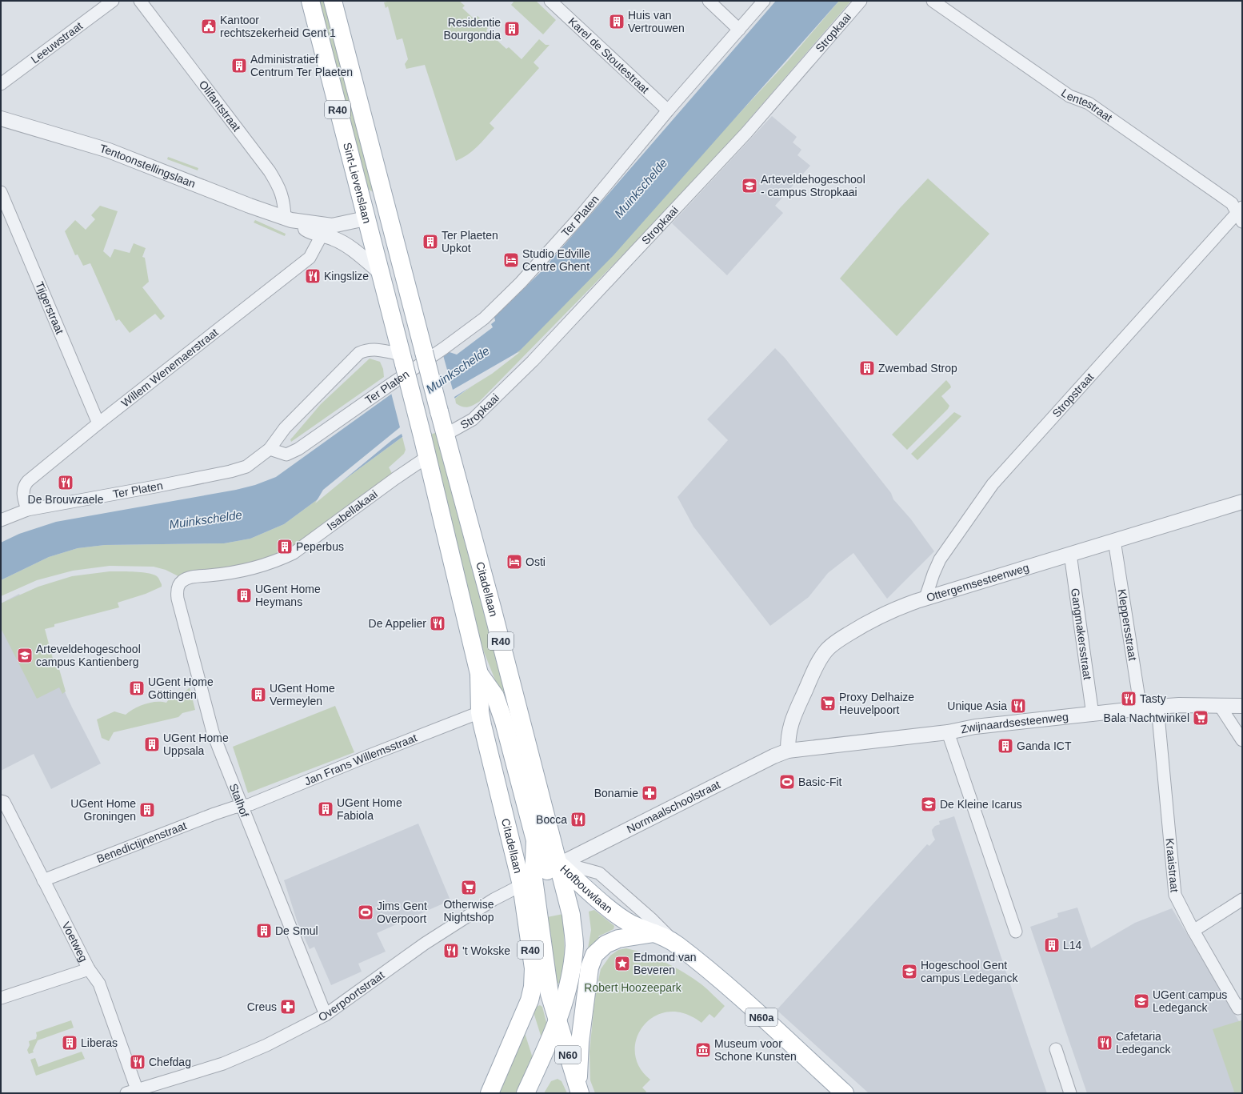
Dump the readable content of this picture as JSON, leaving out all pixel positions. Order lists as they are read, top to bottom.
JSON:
{
  "streets": {
    "main road": [
      "R40",
      "Sint-Lievenslaan",
      "Citadellaan",
      "Hofbouwlaan",
      "N60a",
      "N60"
    ],
    "street": [
      "Stropkaai",
      "Leeuwstraat",
      "Karel de Stoutestraat",
      "Lentestraat",
      "Olifantstraat",
      "Tentoonstellingslaan",
      "Ter Platen",
      "Tijgerstraat",
      "Willem Wenemaerstraat",
      "Stropstraat",
      "Isabellakaai",
      "Ottergemsesteenweg",
      "Kleppersstraat",
      "Gangmakersstraat",
      "Zwijnaardsesteenweg",
      "Jan Frans Willemsstraat",
      "Stalhof",
      "Normaalschoolstraat",
      "Benedictijnenstraat",
      "Kraaistraat",
      "Voetweg",
      "Overpoortstraat"
    ]
  },
  "crossings": [
    ["Stropkaai", "Citadellaan"],
    ["Karel de Stoutestraat", "Ter Platen"],
    ["Lentestraat", "Stropstraat"],
    ["Olifantstraat", "Tentoonstellingslaan"],
    ["R40", "Citadellaan"],
    ["R40", "Normaalschoolstraat"],
    ["R40", "Hofbouwlaan"],
    ["R40", "Overpoortstraat"],
    ["R40", "N60"],
    ["Tentoonstellingslaan", "Sint-Lievenslaan"],
    ["Tentoonstellingslaan", "Willem Wenemaerstraat"],
    ["Sint-Lievenslaan", "Ter Platen"],
    ["Sint-Lievenslaan", "Citadellaan"],
    ["Ter Platen", "Willem Wenemaerstraat"],
    ["Ter Platen", "Citadellaan"],
    ["Tijgerstraat", "Willem Wenemaerstraat"],
    ["Stropstraat", "Ottergemsesteenweg"],
    ["Isabellakaai", "Citadellaan"],
    ["Isabellakaai", "Stalhof"],
    ["Ottergemsesteenweg", "Kleppersstraat"],
    ["Ottergemsesteenweg", "Gangmakersstraat"],
    ["Ottergemsesteenweg", "Zwijnaardsesteenweg"],
    ["Ottergemsesteenweg", "Normaalschoolstraat"],
    ["Citadellaan", "Jan Frans Willemsstraat"],
    ["Citadellaan", "Normaalschoolstraat"],
    ["Citadellaan", "Hofbouwlaan"],
    ["Citadellaan", "Overpoortstraat"],
    ["Kleppersstraat", "Zwijnaardsesteenweg"],
    ["Gangmakersstraat", "Zwijnaardsesteenweg"],
    ["Zwijnaardsesteenweg", "Normaalschoolstraat"],
    ["Zwijnaardsesteenweg", "Kraaistraat"],
    ["Jan Frans Willemsstraat", "Stalhof"],
    ["Jan Frans Willemsstraat", "Benedictijnenstraat"],
    ["Stalhof", "Benedictijnenstraat"],
    ["Stalhof", "Overpoortstraat"],
    ["Normaalschoolstraat", "Hofbouwlaan"],
    ["Normaalschoolstraat", "Overpoortstraat"],
    ["Benedictijnenstraat", "Voetweg"],
    ["Hofbouwlaan", "Overpoortstraat"],
    ["Hofbouwlaan", "N60"],
    ["Voetweg", "Overpoortstraat"]
  ],
  "water": ["Muinkschelde"],
  "parks": ["Robert Hoozeepark"],
  "places": {
    "building": [
      "Huis van Vertrouwen",
      "Residentie Bourgondia",
      "Administratief Centrum Ter Plaeten",
      "Ter Plaeten Upkot",
      "Zwembad Strop",
      "Peperbus",
      "UGent Home Heymans",
      "UGent Home Göttingen",
      "UGent Home Vermeylen",
      "UGent Home Uppsala",
      "Ganda ICT",
      "UGent Home Fabiola",
      "UGent Home Groningen",
      "De Smul",
      "L14",
      "Liberas"
    ],
    "public building": ["Kantoor rechtszekerheid Gent 1"],
    "school or university": [
      "Arteveldehogeschool - campus Stropkaai",
      "Arteveldehogeschool campus Kantienberg",
      "De Kleine Icarus",
      "Hogeschool Gent campus Ledeganck",
      "UGent campus Ledeganck"
    ],
    "hotel": ["Studio Edville Centre Ghent", "Osti"],
    "restaurant": [
      "Kingslize",
      "De Brouwzaele",
      "De Appelier",
      "Tasty",
      "Unique Asia",
      "Bocca",
      "'t Wokske",
      "Cafetaria Ledeganck",
      "Chefdag"
    ],
    "supermarket": ["Proxy Delhaize Heuvelpoort", "Bala Nachtwinkel", "Otherwise Nightshop"],
    "sports": ["Basic-Fit", "Jims Gent Overpoort"],
    "pharmacy": ["Bonamie", "Creus"],
    "place": ["Edmond van Beveren"],
    "museum": ["Museum voor Schone Kunsten"]
  }
}
